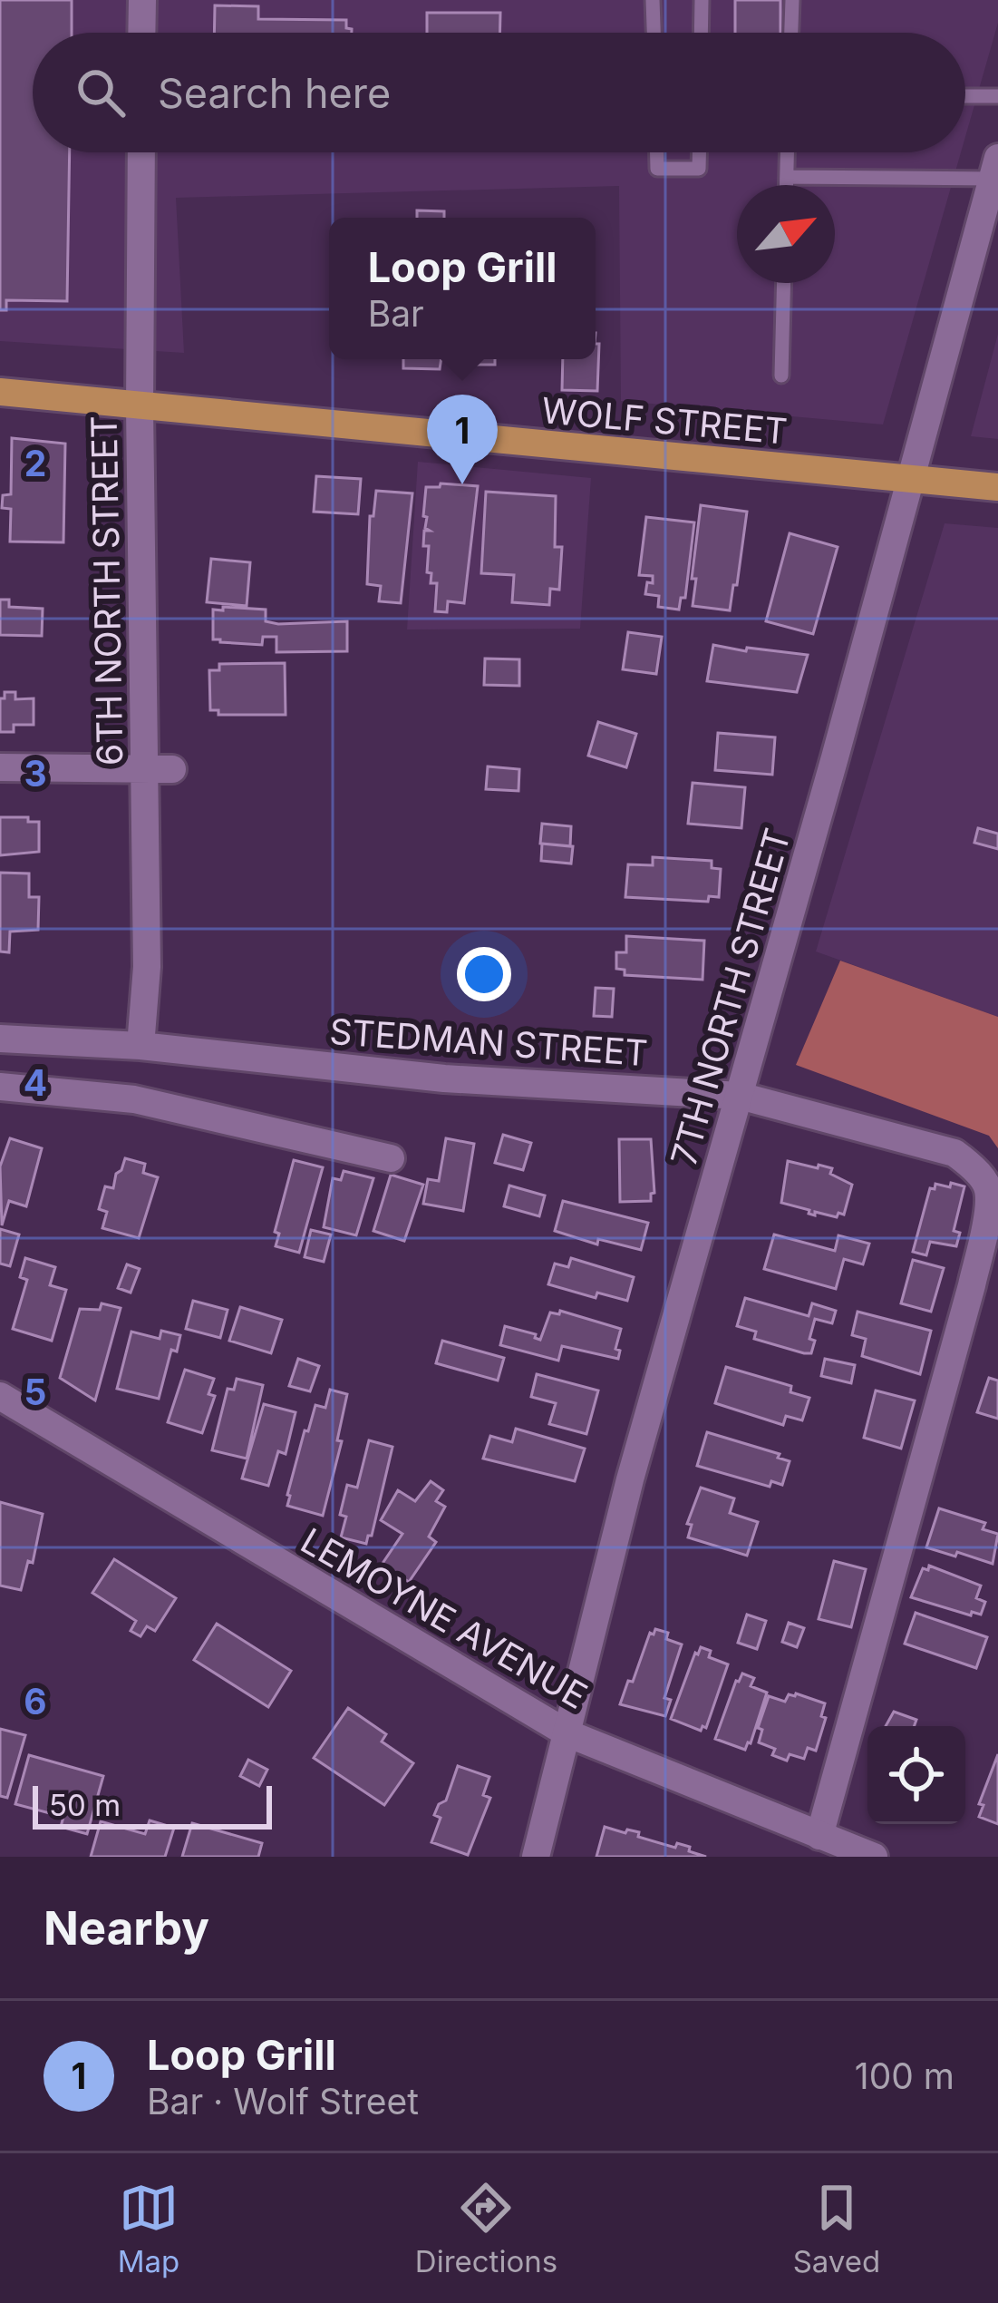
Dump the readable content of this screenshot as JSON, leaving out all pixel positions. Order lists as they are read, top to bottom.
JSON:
{
  "streets": {
    "main road": ["WOLF STREET"],
    "street": [
      "6TH NORTH STREET",
      "7TH NORTH STREET",
      "STEDMAN STREET",
      "LEMOYNE AVENUE"
    ]
  },
  "crossings": [
    ["WOLF STREET", "6TH NORTH STREET"],
    ["WOLF STREET", "7TH NORTH STREET"],
    ["6TH NORTH STREET", "STEDMAN STREET"],
    ["7TH NORTH STREET", "STEDMAN STREET"],
    ["7TH NORTH STREET", "LEMOYNE AVENUE"],
    ["STEDMAN STREET", "LEMOYNE AVENUE"]
  ],
  "scale_bar": "50 m",
  "north": "top right",
  "page": {
    "search": "Search here",
    "popup": ["Loop Grill", "Bar"],
    "pins": "1",
    "scale": "50 m",
    "heading": "Nearby",
    "list": [
      {
        "mark": "1",
        "name": "Loop Grill",
        "note": "Bar · Wolf Street",
        "value": "100 m"
      }
    ],
    "nav": ["Map", "Directions", "Saved"]
  },
  "grid": {
    "rows": [
      "2",
      "3",
      "4",
      "5",
      "6"
    ]
  }
}
